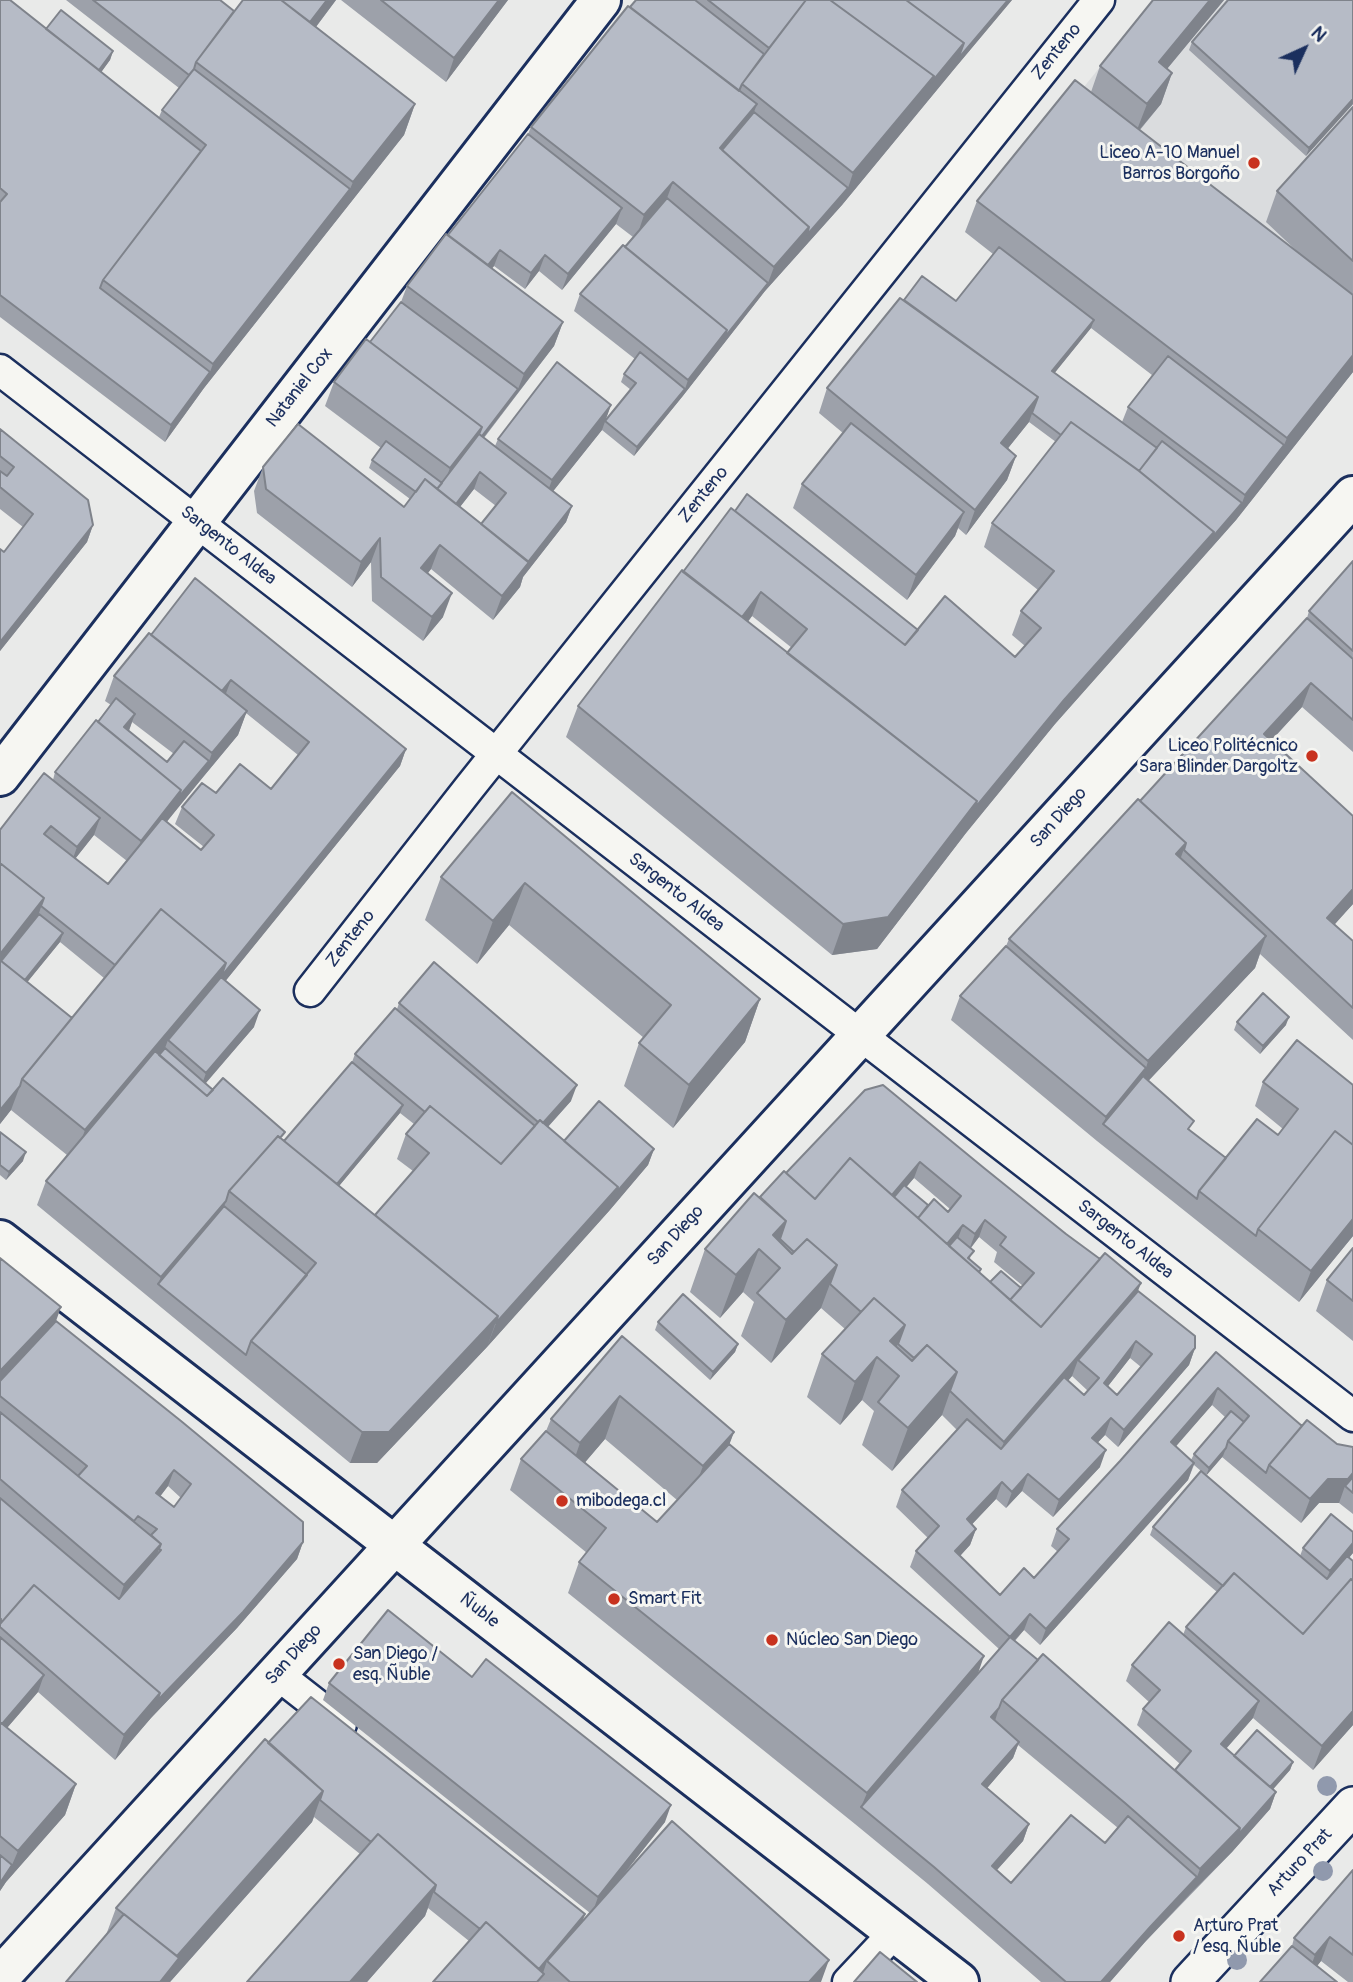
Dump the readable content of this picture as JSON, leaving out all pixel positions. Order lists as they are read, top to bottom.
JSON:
{
  "streets": {
    "main road": ["Nataniel Cox", "San Diego", "Ñuble"],
    "street": ["Zenteno", "Sargento Aldea", "Arturo Prat"]
  },
  "crossings": [
    ["Zenteno", "Sargento Aldea"],
    ["Nataniel Cox", "Sargento Aldea"],
    ["Sargento Aldea", "San Diego"],
    ["San Diego", "Ñuble"]
  ],
  "places": [
    "Liceo A-10 Manuel Barros Borgoño",
    "Liceo Politécnico Sara Blinder Dargoltz",
    "mibodega.cl",
    "Smart Fit",
    "Núcleo San Diego",
    "San Diego / esq. Ñuble",
    "Arturo Prat / esq. Ñuble"
  ],
  "north": "top right"
}
